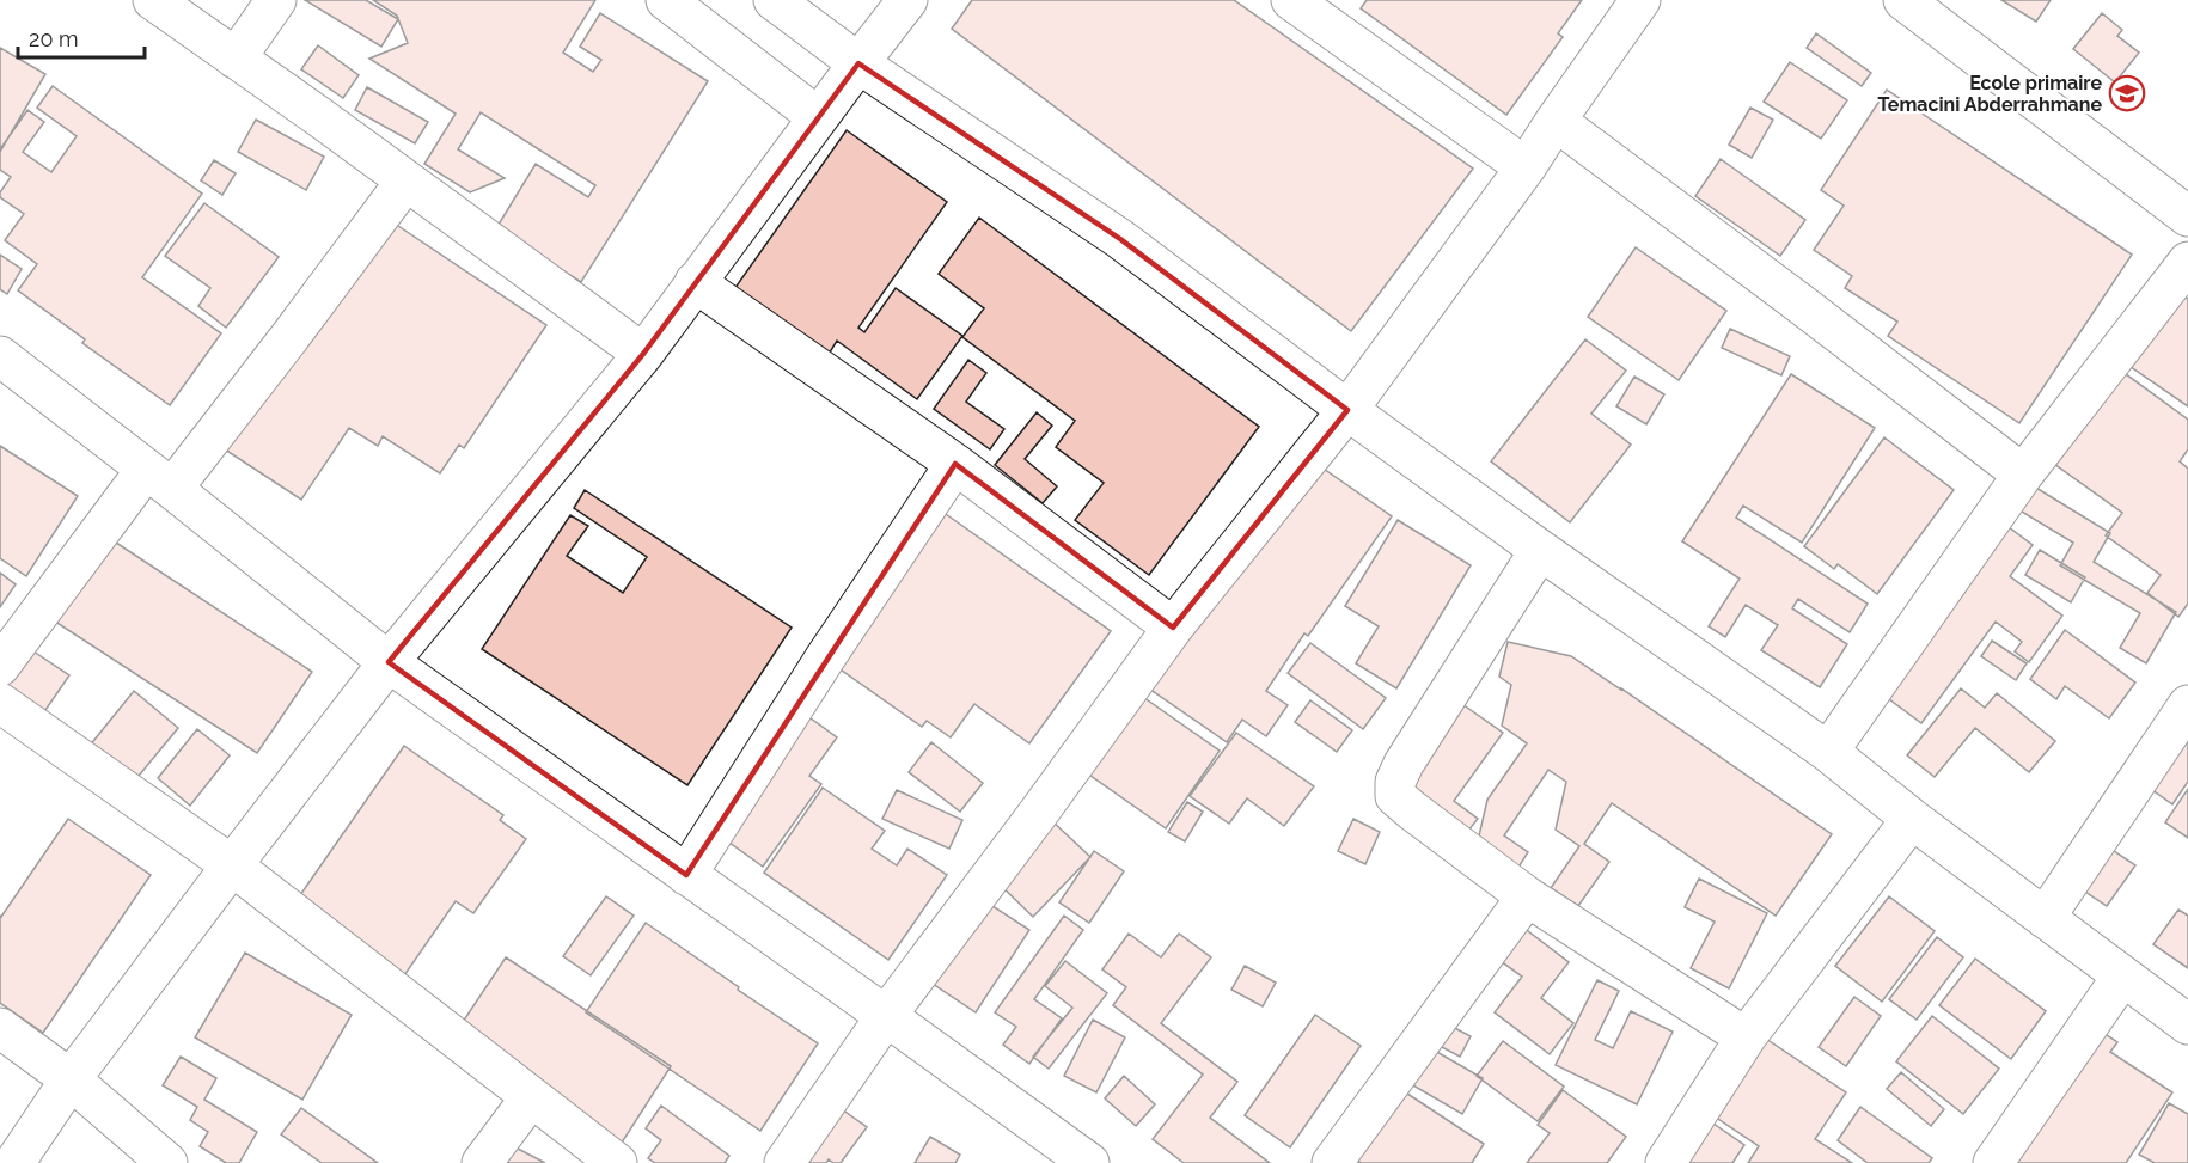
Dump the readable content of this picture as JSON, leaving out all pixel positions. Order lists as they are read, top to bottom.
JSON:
{
  "places": {
    "school or university": ["Ecole primaire Temacini Abderrahmane"]
  },
  "scale_bar": "20 m"
}
